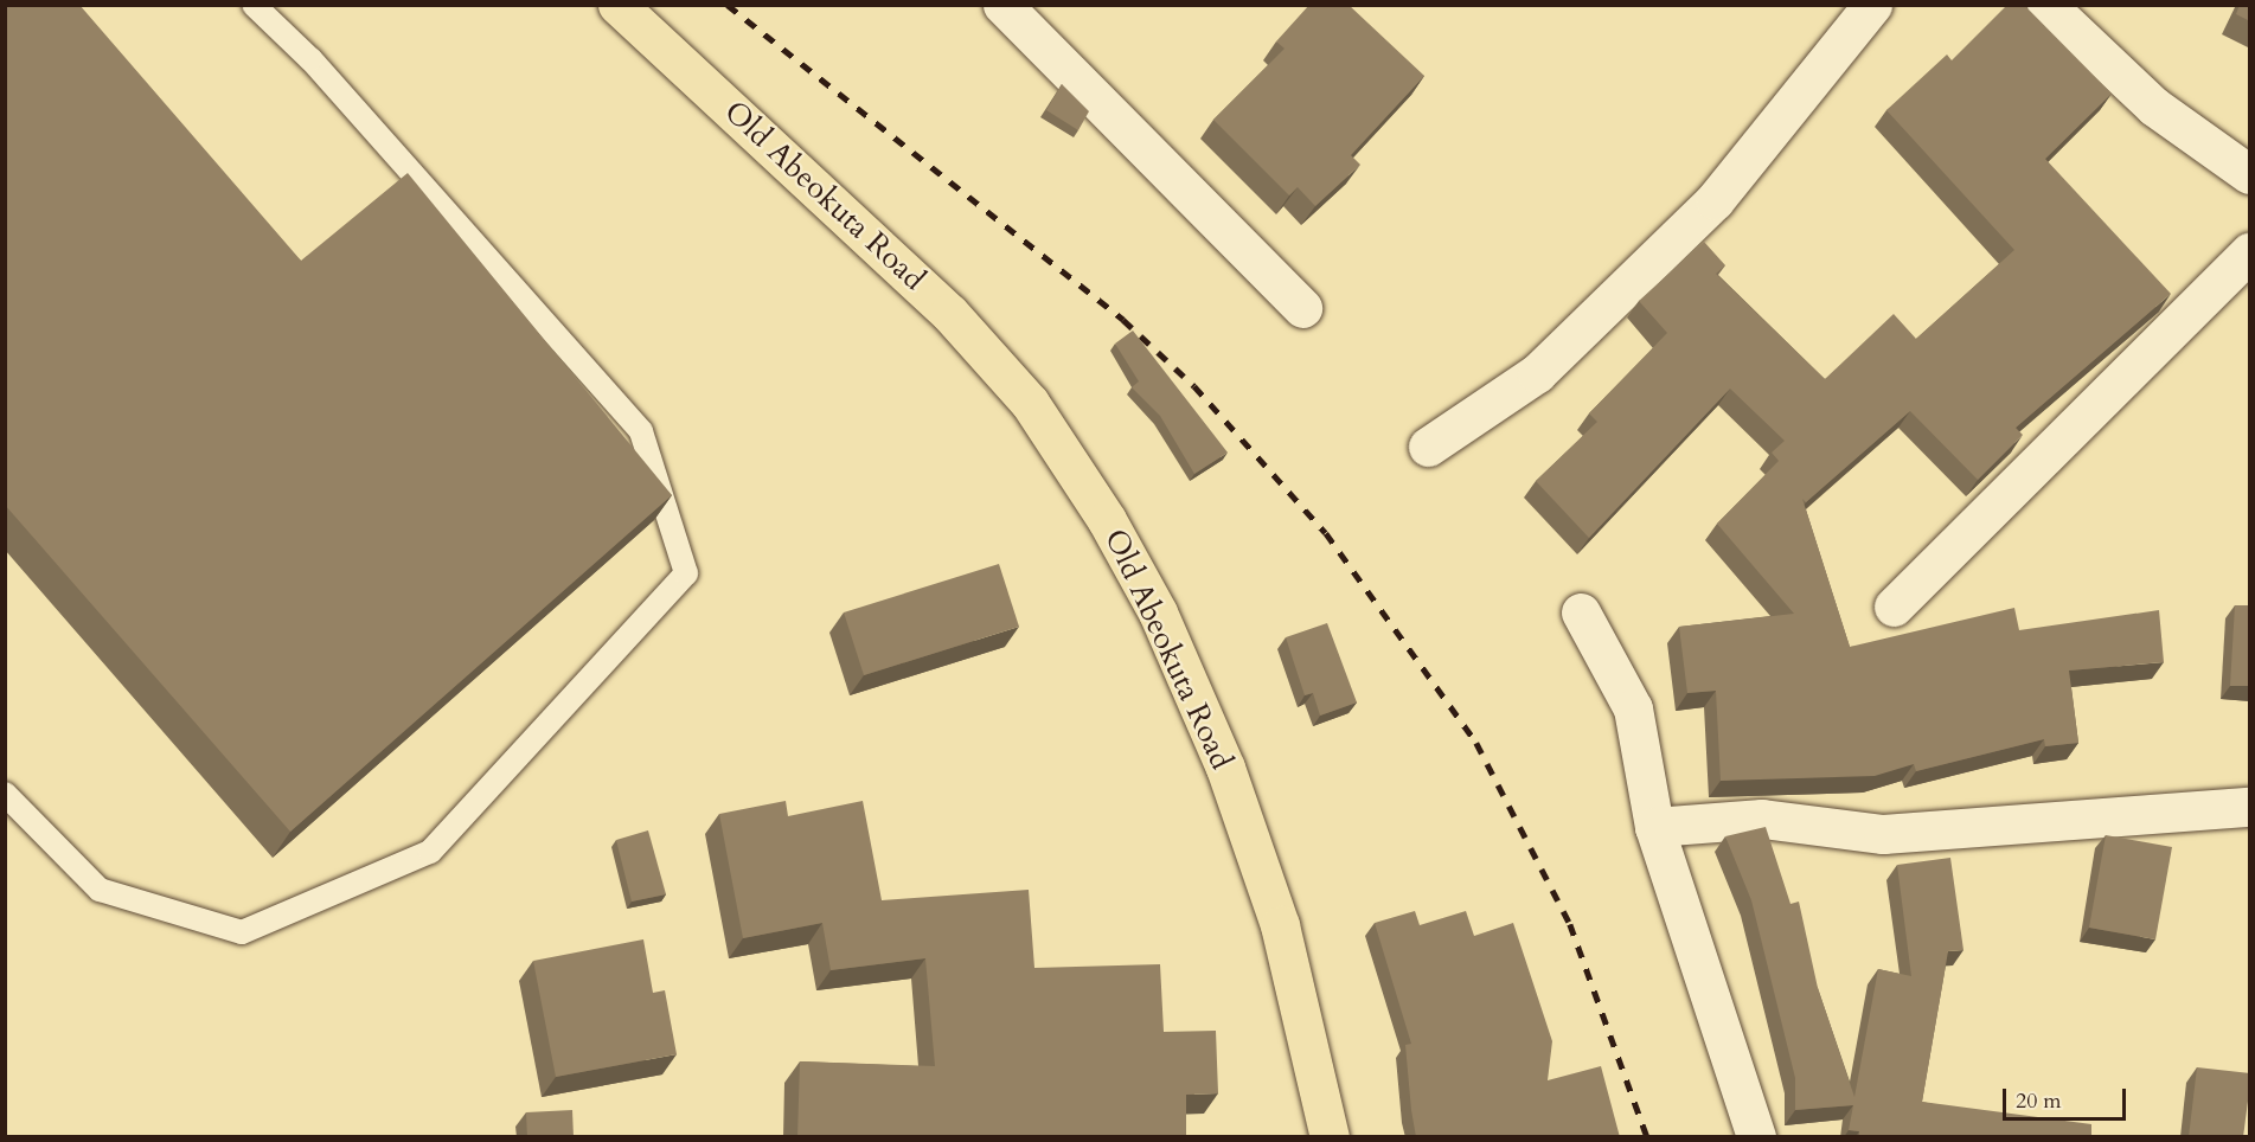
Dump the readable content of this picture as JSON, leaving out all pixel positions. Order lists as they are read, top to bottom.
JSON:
{
  "streets": {
    "highway": ["Old Abeokuta Road"]
  },
  "scale_bar": "20 m"
}
